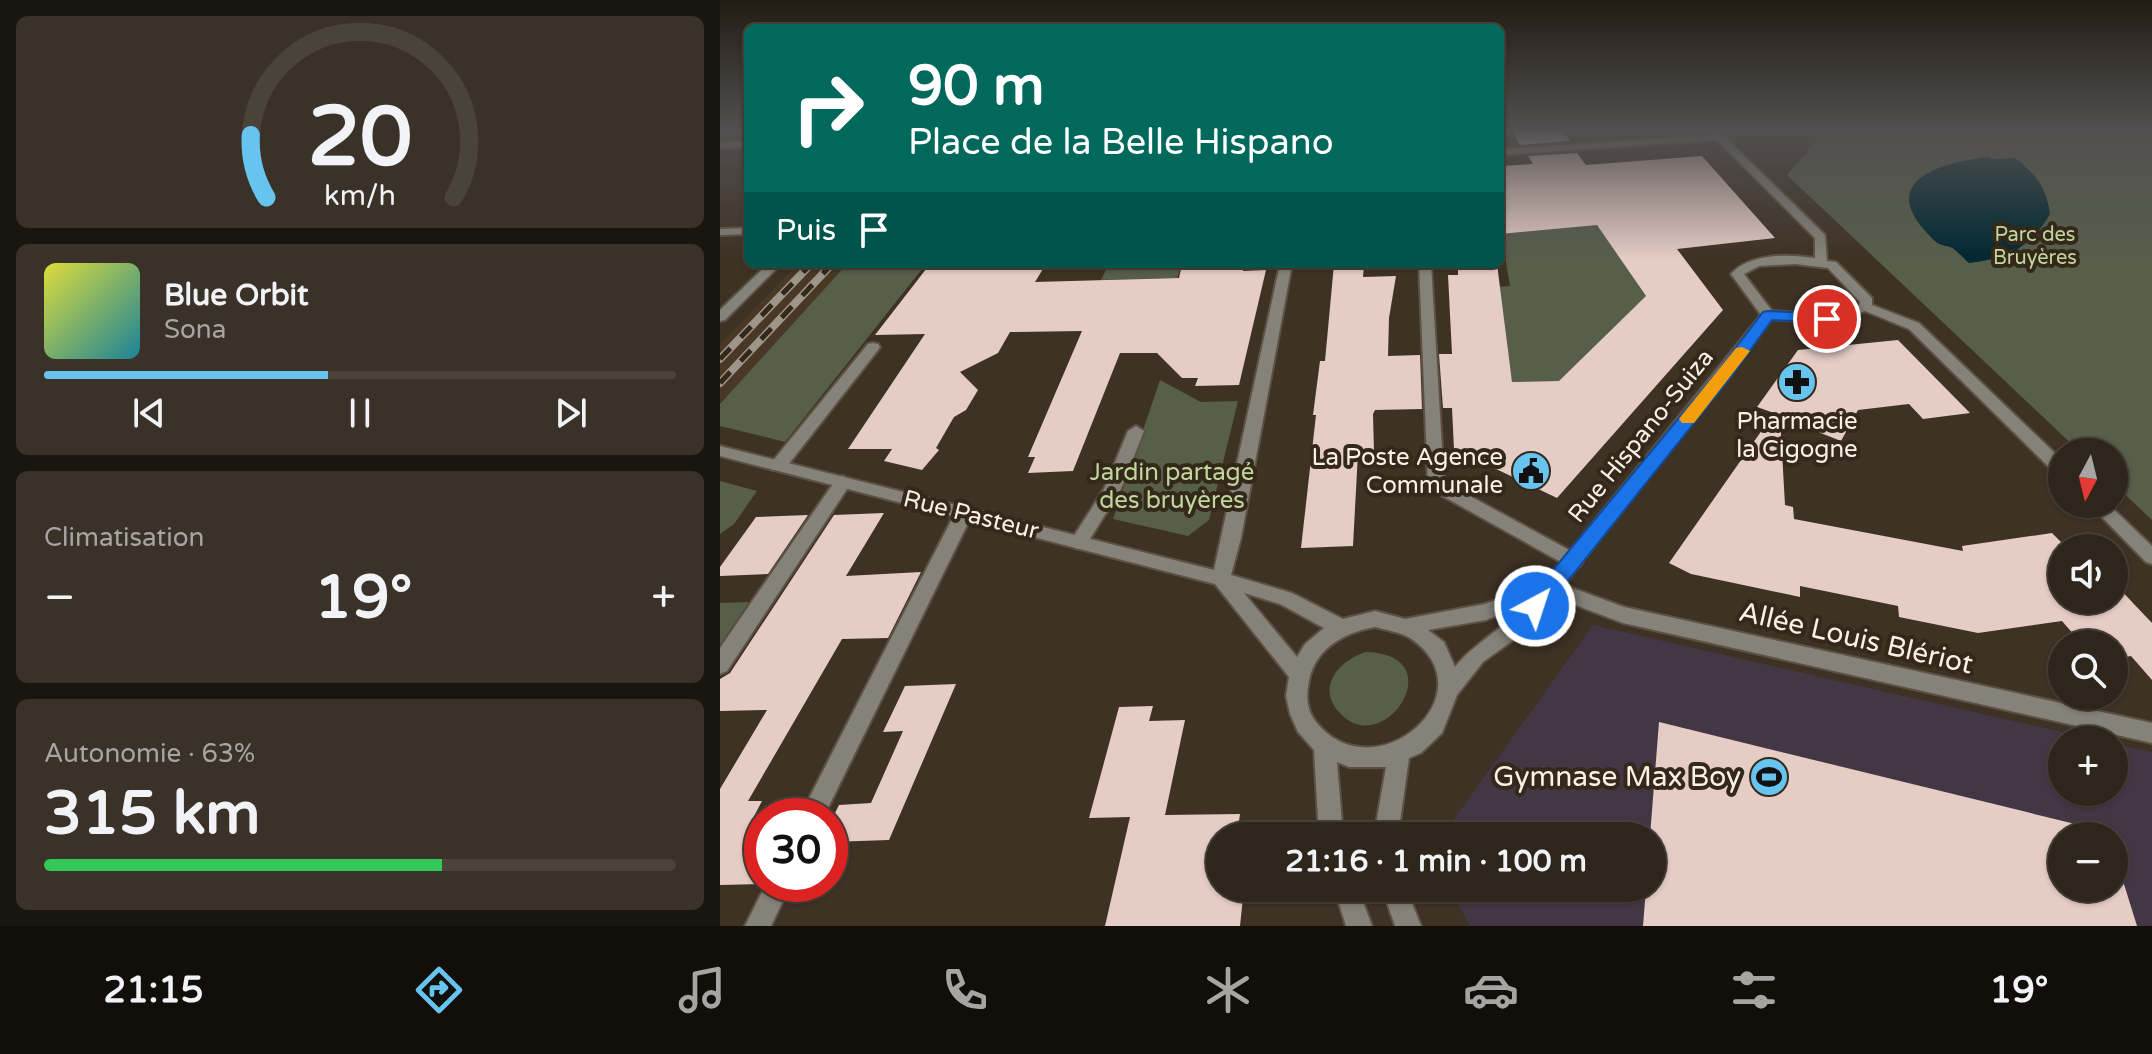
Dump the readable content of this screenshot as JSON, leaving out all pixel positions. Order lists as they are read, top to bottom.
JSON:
{
  "streets": {
    "street": ["Rue Hispano-Suiza", "Rue Pasteur", "Allée Louis Blériot"]
  },
  "crossings": [
    ["Rue Hispano-Suiza", "Rue Pasteur"],
    ["Rue Hispano-Suiza", "Allée Louis Blériot"]
  ],
  "parks": ["Parc des Bruyères", "Jardin partagé des bruyères"],
  "places": {
    "pharmacy": ["Pharmacie la Cigogne"],
    "public building": ["La Poste Agence Communale"],
    "sports": ["Gymnase Max Boy"]
  },
  "north": "bottom",
  "page": {
    "turn": ["90 m", "Place de la Belle Hispano"],
    "then": "Puis",
    "song": ["Blue Orbit", "Sona"],
    "map_buttons": ["+", "−"],
    "tile": [
      "Climatisation",
      ["Autonomie · 63%", "315 km"]
    ],
    "heat": ["−", "19°", "+"],
    "limit": "30",
    "trip": "21:16 · 1 min · 100 m",
    "tabs": ["21:15", "19°"],
    "gauge": ["20", "km/h"]
  }
}
